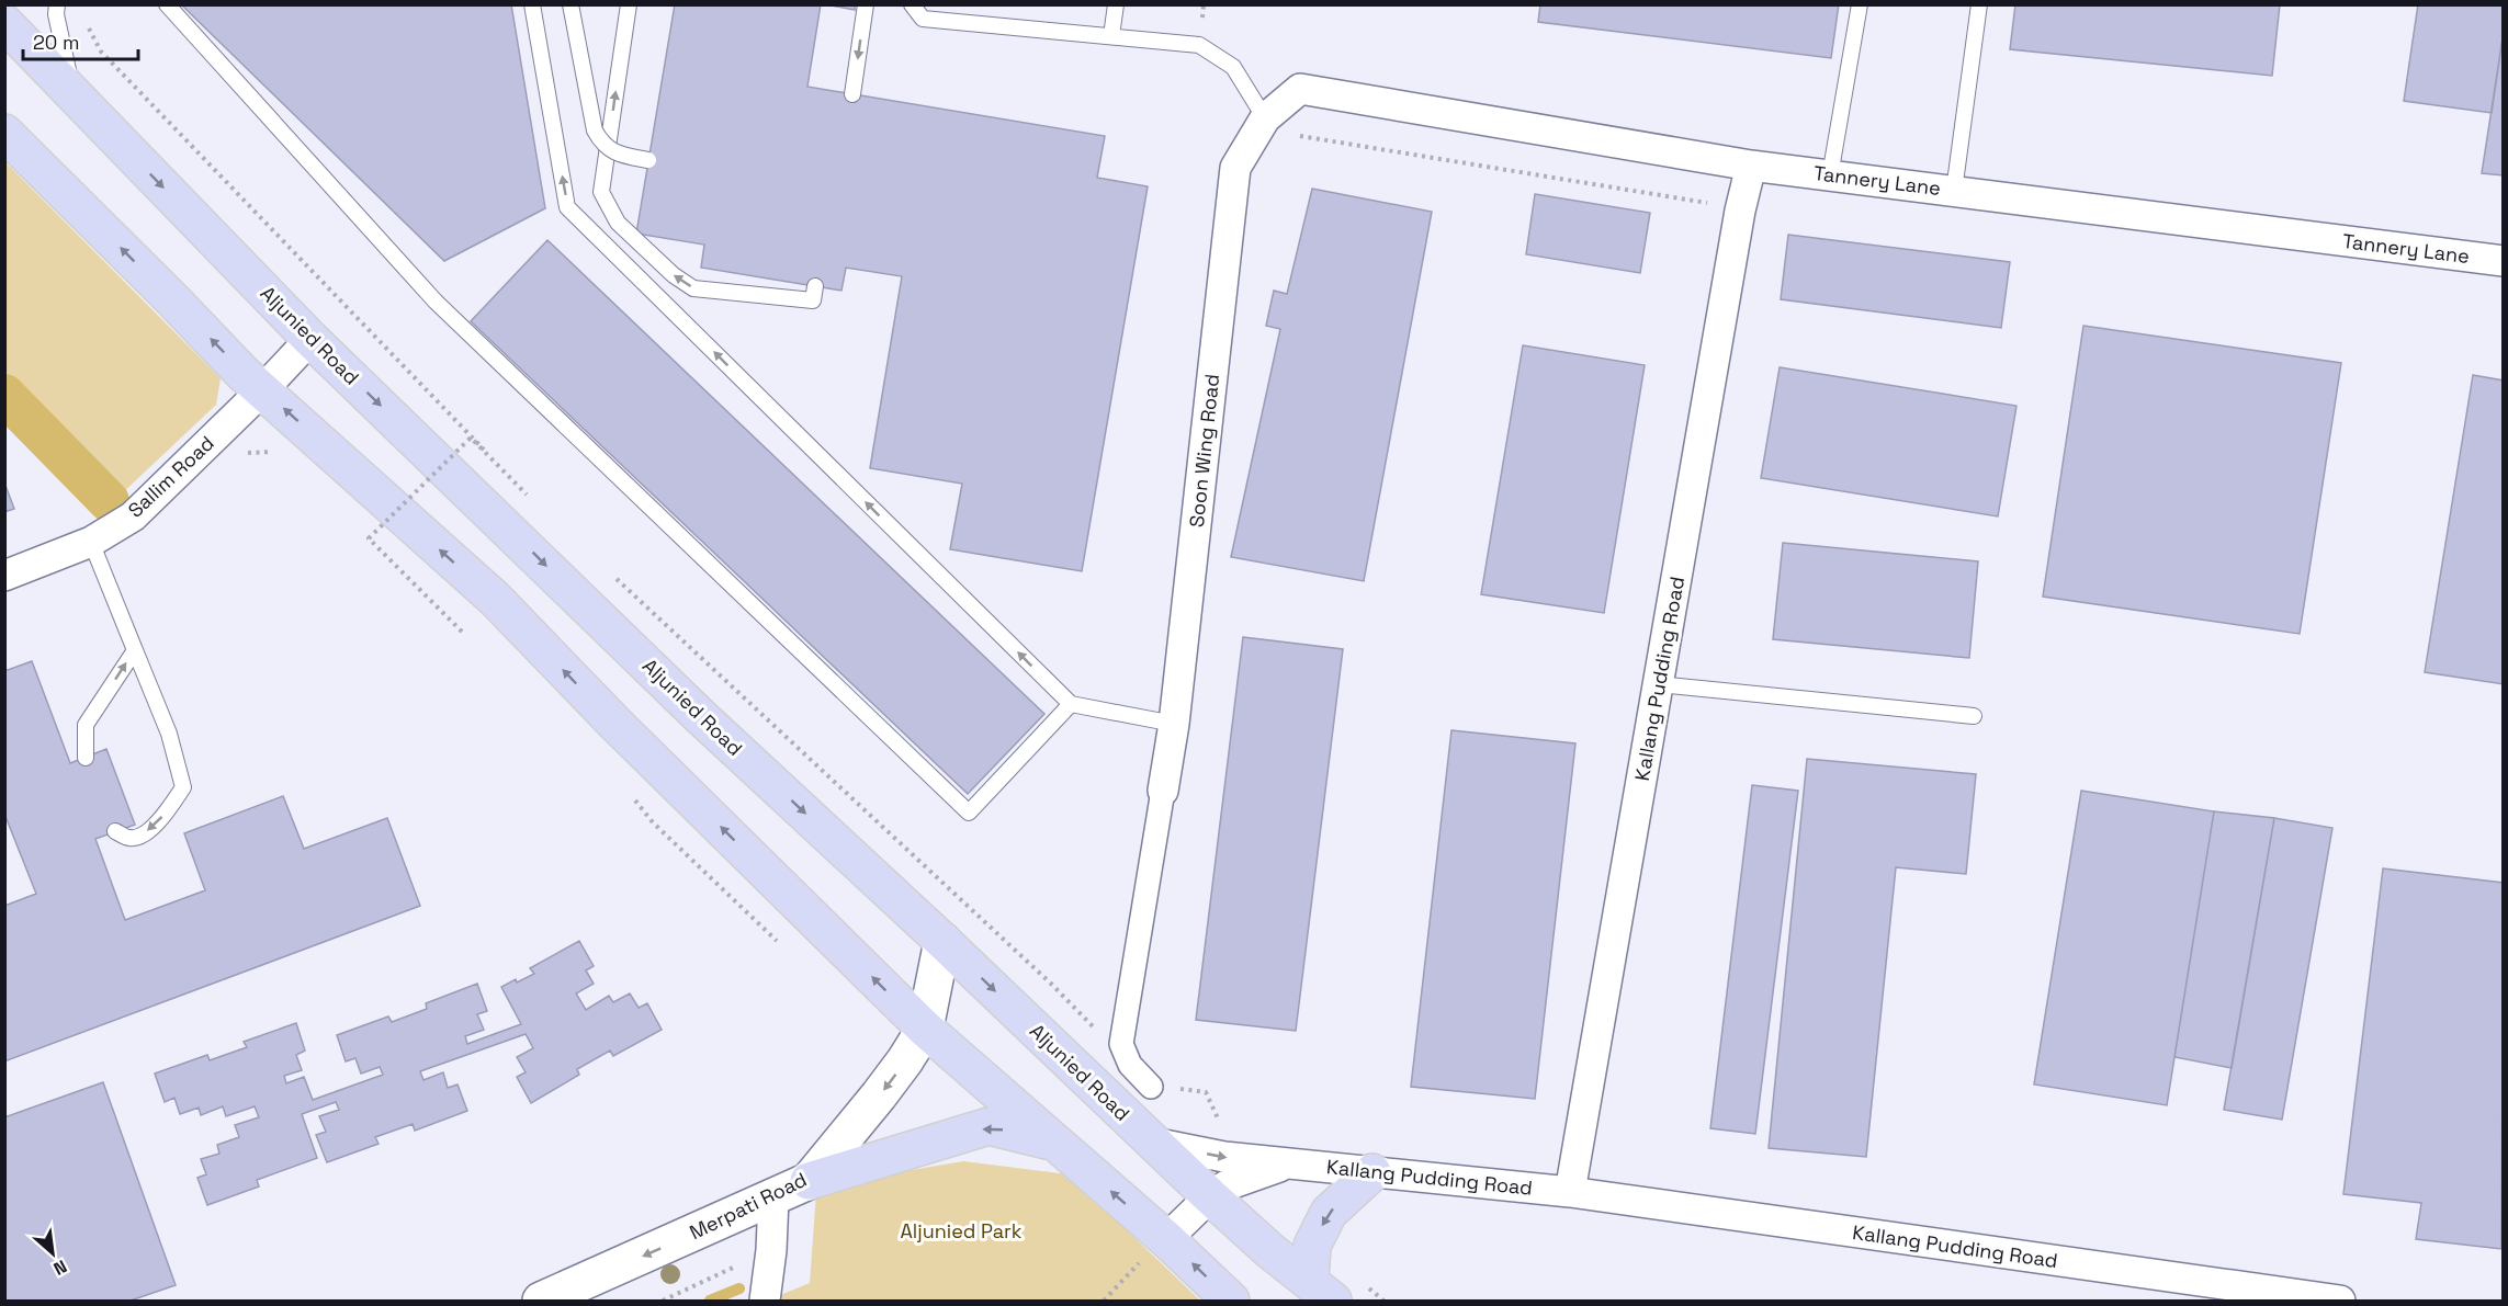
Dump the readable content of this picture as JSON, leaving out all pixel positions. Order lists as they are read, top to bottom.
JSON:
{
  "streets": {
    "main road": ["Aljunied Road"],
    "street": [
      "Tannery Lane",
      "Soon Wing Road",
      "Sallim Road",
      "Kallang Pudding Road",
      "Merpati Road"
    ]
  },
  "crossings": [
    ["Tannery Lane", "Soon Wing Road"],
    ["Tannery Lane", "Kallang Pudding Road"],
    ["Aljunied Road", "Sallim Road"],
    ["Aljunied Road", "Kallang Pudding Road"],
    ["Aljunied Road", "Merpati Road"]
  ],
  "one_way": ["Merpati Road"],
  "parks": ["Aljunied Park"],
  "scale_bar": "20 m",
  "north": "bottom right"
}
